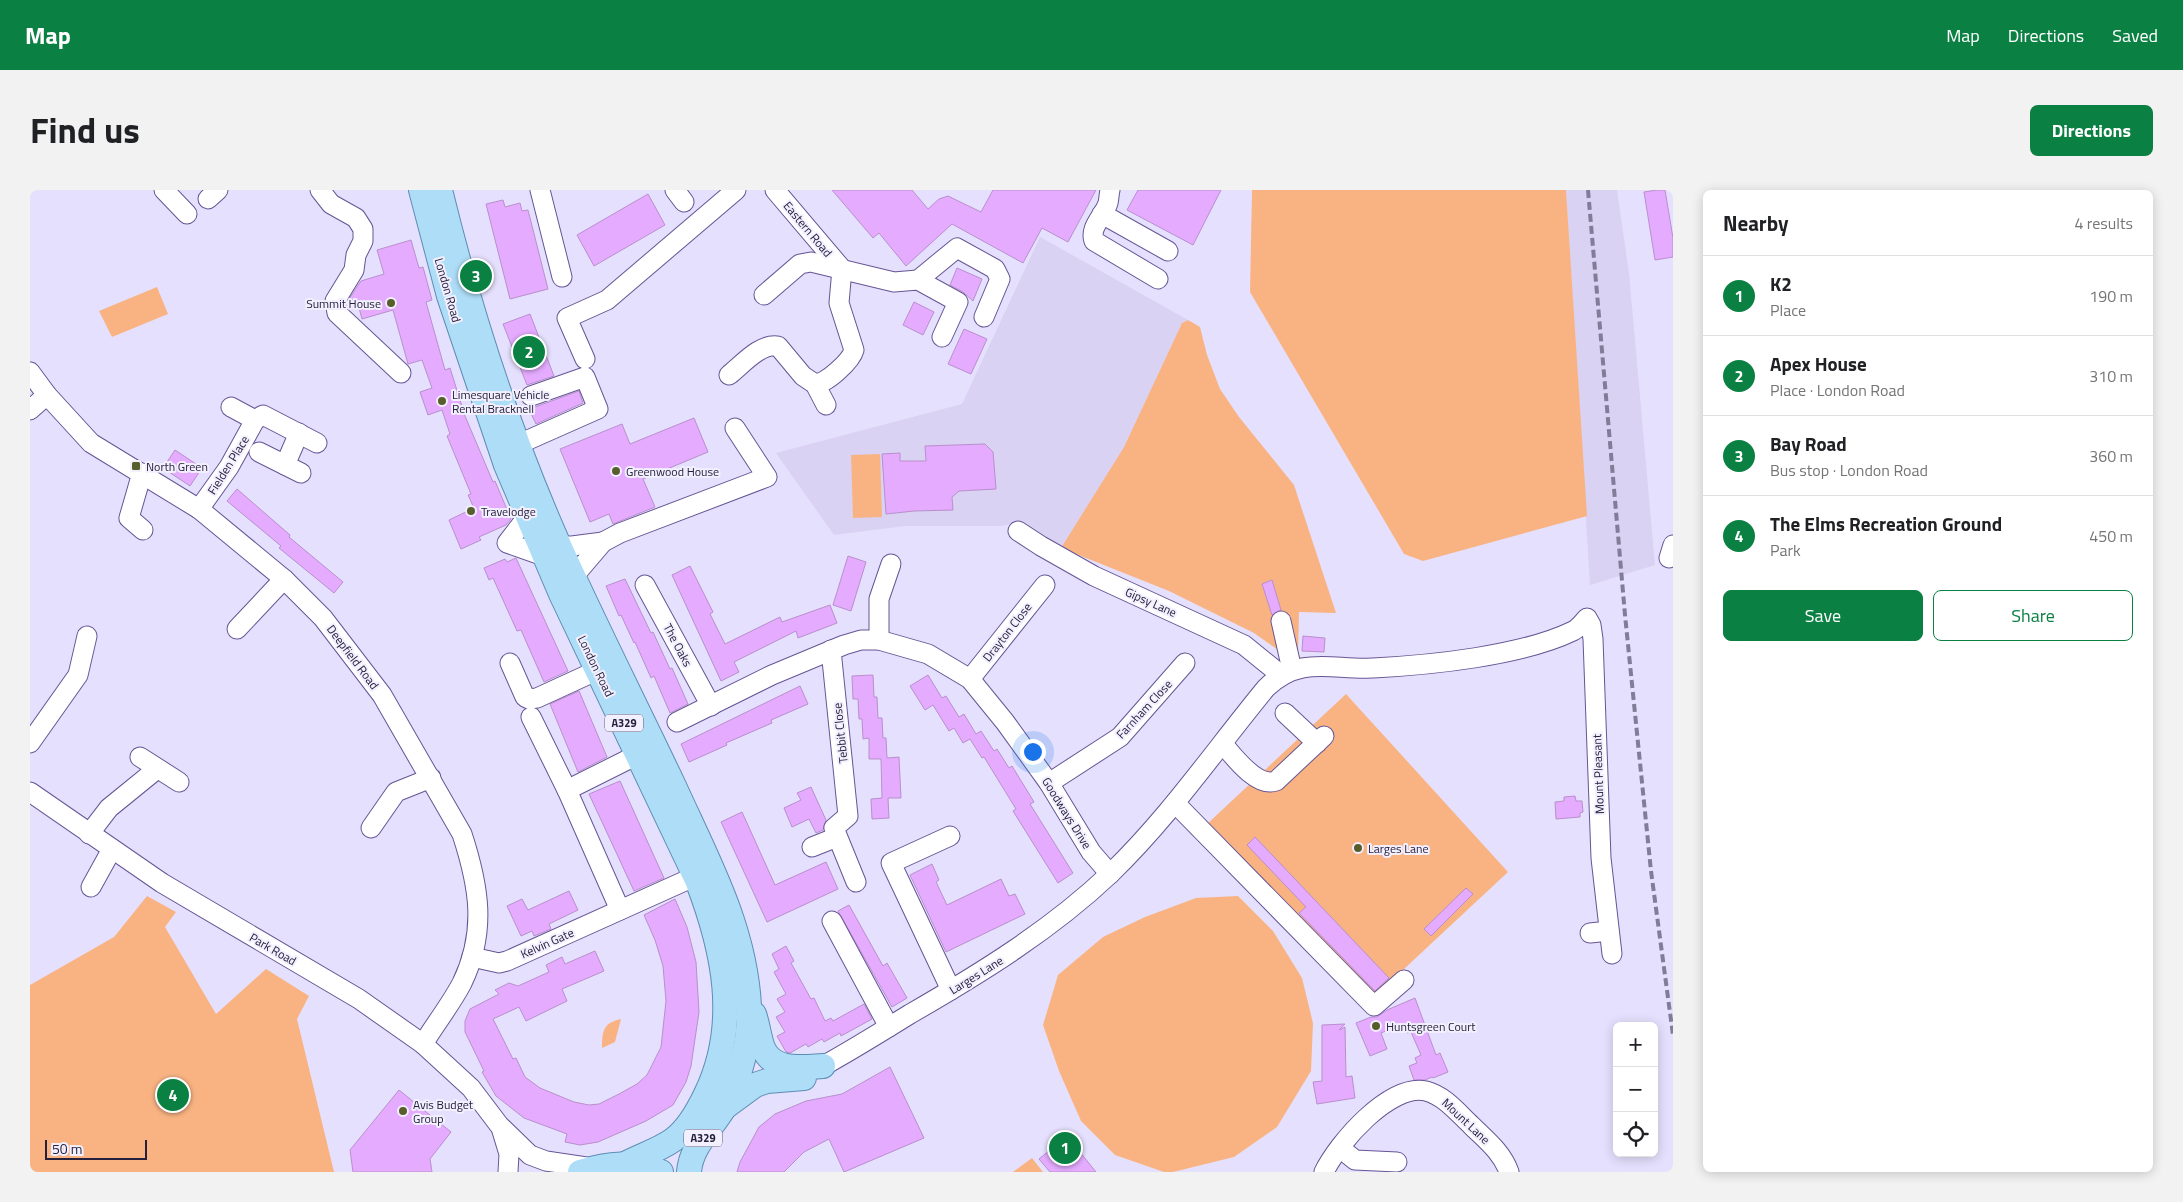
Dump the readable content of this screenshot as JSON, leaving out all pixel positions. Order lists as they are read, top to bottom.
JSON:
{
  "streets": {
    "main road": ["London Road", "A329"],
    "street": [
      "Eastern Road",
      "Fielden Place",
      "Gipsy Lane",
      "Drayton Close",
      "The Oaks",
      "Deepfield Road",
      "Farnham Close",
      "Tebbit Close",
      "Mount Pleasant",
      "Goodways Drive",
      "Kelvin Gate",
      "Park Road",
      "Larges Lane",
      "Mount Lane"
    ]
  },
  "crossings": [
    ["London Road", "A329"],
    ["Fielden Place", "Deepfield Road"],
    ["Gipsy Lane", "Mount Pleasant"],
    ["Gipsy Lane", "Larges Lane"],
    ["Drayton Close", "Goodways Drive"],
    ["Deepfield Road", "Kelvin Gate"],
    ["Deepfield Road", "Park Road"],
    ["Farnham Close", "Goodways Drive"],
    ["A329", "Park Road"],
    ["Tebbit Close", "Goodways Drive"],
    ["Mount Pleasant", "Larges Lane"],
    ["Goodways Drive", "Larges Lane"]
  ],
  "places": {
    "other": [
      "Summit House",
      "Limesquare Vehicle Rental Bracknell",
      "Greenwood House",
      "Travelodge",
      "Larges Lane",
      "Huntsgreen Court",
      "Avis Budget Group"
    ],
    "transit": ["North Green"]
  },
  "scale_bar": "50 m",
  "page": {
    "header": "Map",
    "nav": ["Map", "Directions", "Saved"],
    "title": "Find us",
    "buttons": [
      "Directions",
      ["Save", "Share"]
    ],
    "heading": ["Nearby", "4 results"],
    "list": [
      {
        "mark": "1",
        "name": "K2",
        "note": "Place",
        "value": "190 m"
      },
      {
        "mark": "2",
        "name": "Apex House",
        "note": "Place · London Road",
        "value": "310 m"
      },
      {
        "mark": "3",
        "name": "Bay Road",
        "note": "Bus stop · London Road",
        "value": "360 m"
      },
      {
        "mark": "4",
        "name": "The Elms Recreation Ground",
        "note": "Park",
        "value": "450 m"
      }
    ],
    "pins": [
      "3",
      "2",
      "4",
      "1"
    ],
    "map_buttons": ["+", "−"],
    "scale": "50 m"
  }
}
